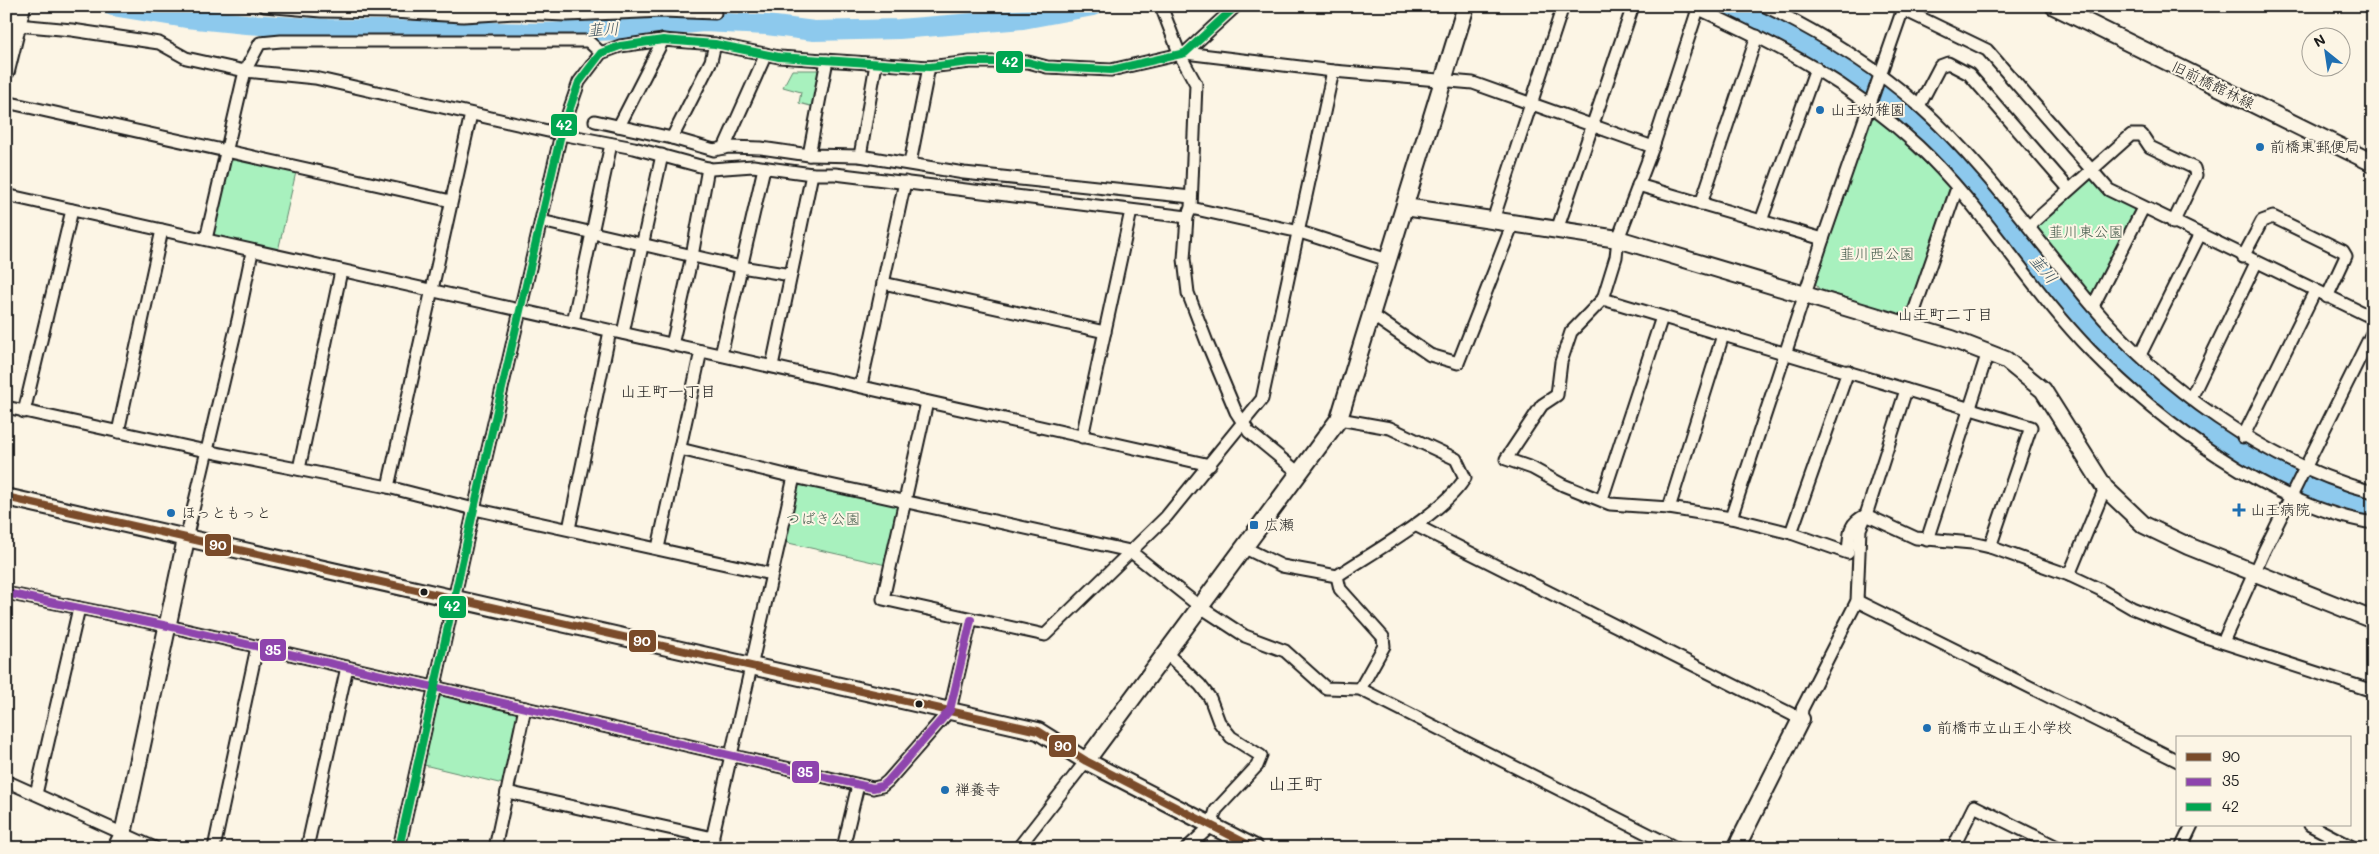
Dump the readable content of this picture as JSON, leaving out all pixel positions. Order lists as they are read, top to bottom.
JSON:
{
  "streets": {
    "street": ["旧前橋館林線"]
  },
  "districts": ["山王町二丁目", "山王町一丁目", "山王町"],
  "water": ["韮川"],
  "parks": ["韮川東公園", "韮川西公園", "つばき公園"],
  "places": {
    "other": [
      "山王幼稚園",
      "前橋東郵便局",
      "ほっともっと",
      "前橋市立山王小学校",
      "禅養寺"
    ],
    "health": ["山王病院"],
    "transit": ["広瀬"]
  },
  "lines": ["transit line 42", "transit line 90", "transit line 35"],
  "legend": ["90", "35", "42"],
  "north": "top left"
}
